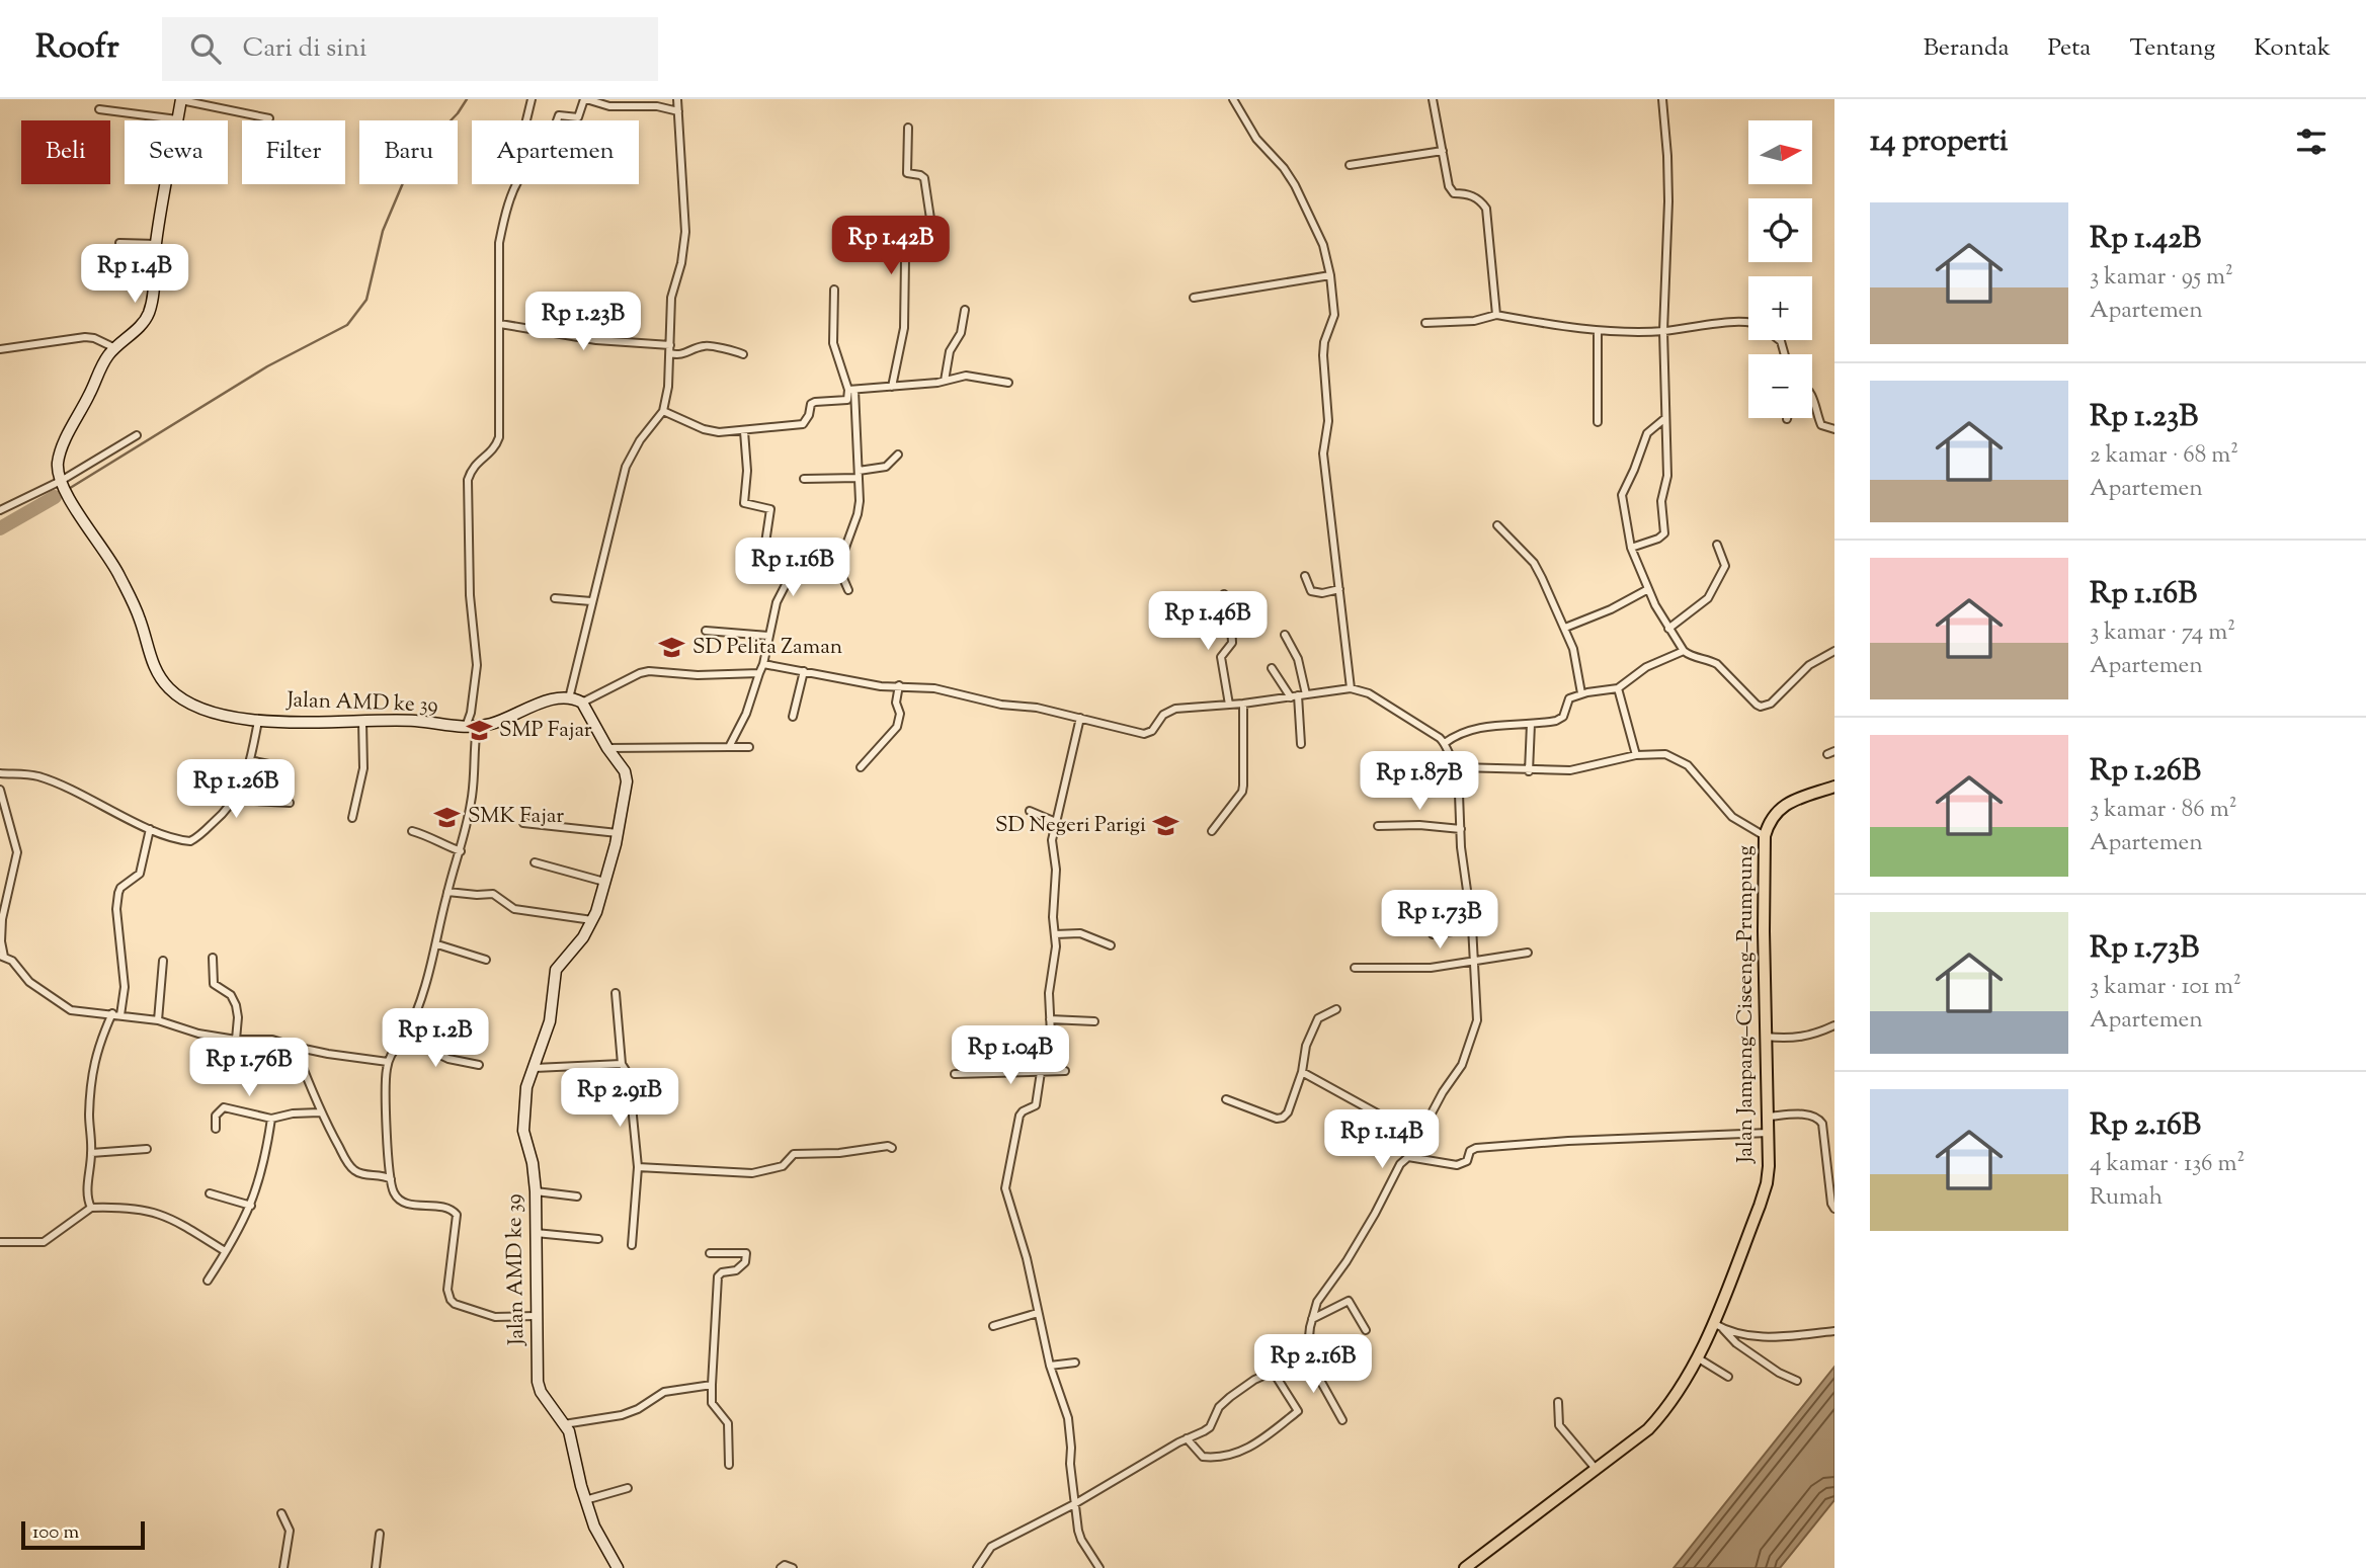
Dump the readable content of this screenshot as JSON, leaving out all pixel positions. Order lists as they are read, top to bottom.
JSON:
{
  "streets": {
    "main road": ["Jalan Jampang–Ciseeng–Prumpung"],
    "street": ["Jalan AMD ke 39"]
  },
  "places": {
    "school or university": [
      "SD Pelita Zaman",
      "SMP Fajar",
      "SMK Fajar",
      "SD Negeri Parigi"
    ]
  },
  "scale_bar": "100 m",
  "north": "right",
  "page": {
    "header": "Roofr",
    "search": "Cari di sini",
    "nav": [
      "Beranda",
      "Peta",
      "Tentang",
      "Kontak"
    ],
    "heading": "14 properti",
    "map_buttons": ["+", "−"],
    "chip": [
      "Beli",
      "Sewa",
      "Filter",
      "Baru",
      "Apartemen"
    ],
    "list": [
      {
        "name": "Rp 1.42B",
        "note": "3 kamar · 95 m² · Apartemen"
      },
      {
        "name": "Rp 1.23B",
        "note": "2 kamar · 68 m² · Apartemen"
      },
      {
        "name": "Rp 1.16B",
        "note": "3 kamar · 74 m² · Apartemen"
      },
      {
        "name": "Rp 1.26B",
        "note": "3 kamar · 86 m² · Apartemen"
      },
      {
        "name": "Rp 1.73B",
        "note": "3 kamar · 101 m² · Apartemen"
      },
      {
        "name": "Rp 2.16B",
        "note": "4 kamar · 136 m² · Rumah"
      }
    ],
    "price": [
      "Rp 1.42B",
      "Rp 1.4B",
      "Rp 1.23B",
      "Rp 1.16B",
      "Rp 1.46B",
      "Rp 1.87B",
      "Rp 1.26B",
      "Rp 1.73B",
      "Rp 1.2B",
      "Rp 1.04B",
      "Rp 1.76B",
      "Rp 2.91B",
      "Rp 1.14B",
      "Rp 2.16B"
    ],
    "scale": "100 m"
  }
}
